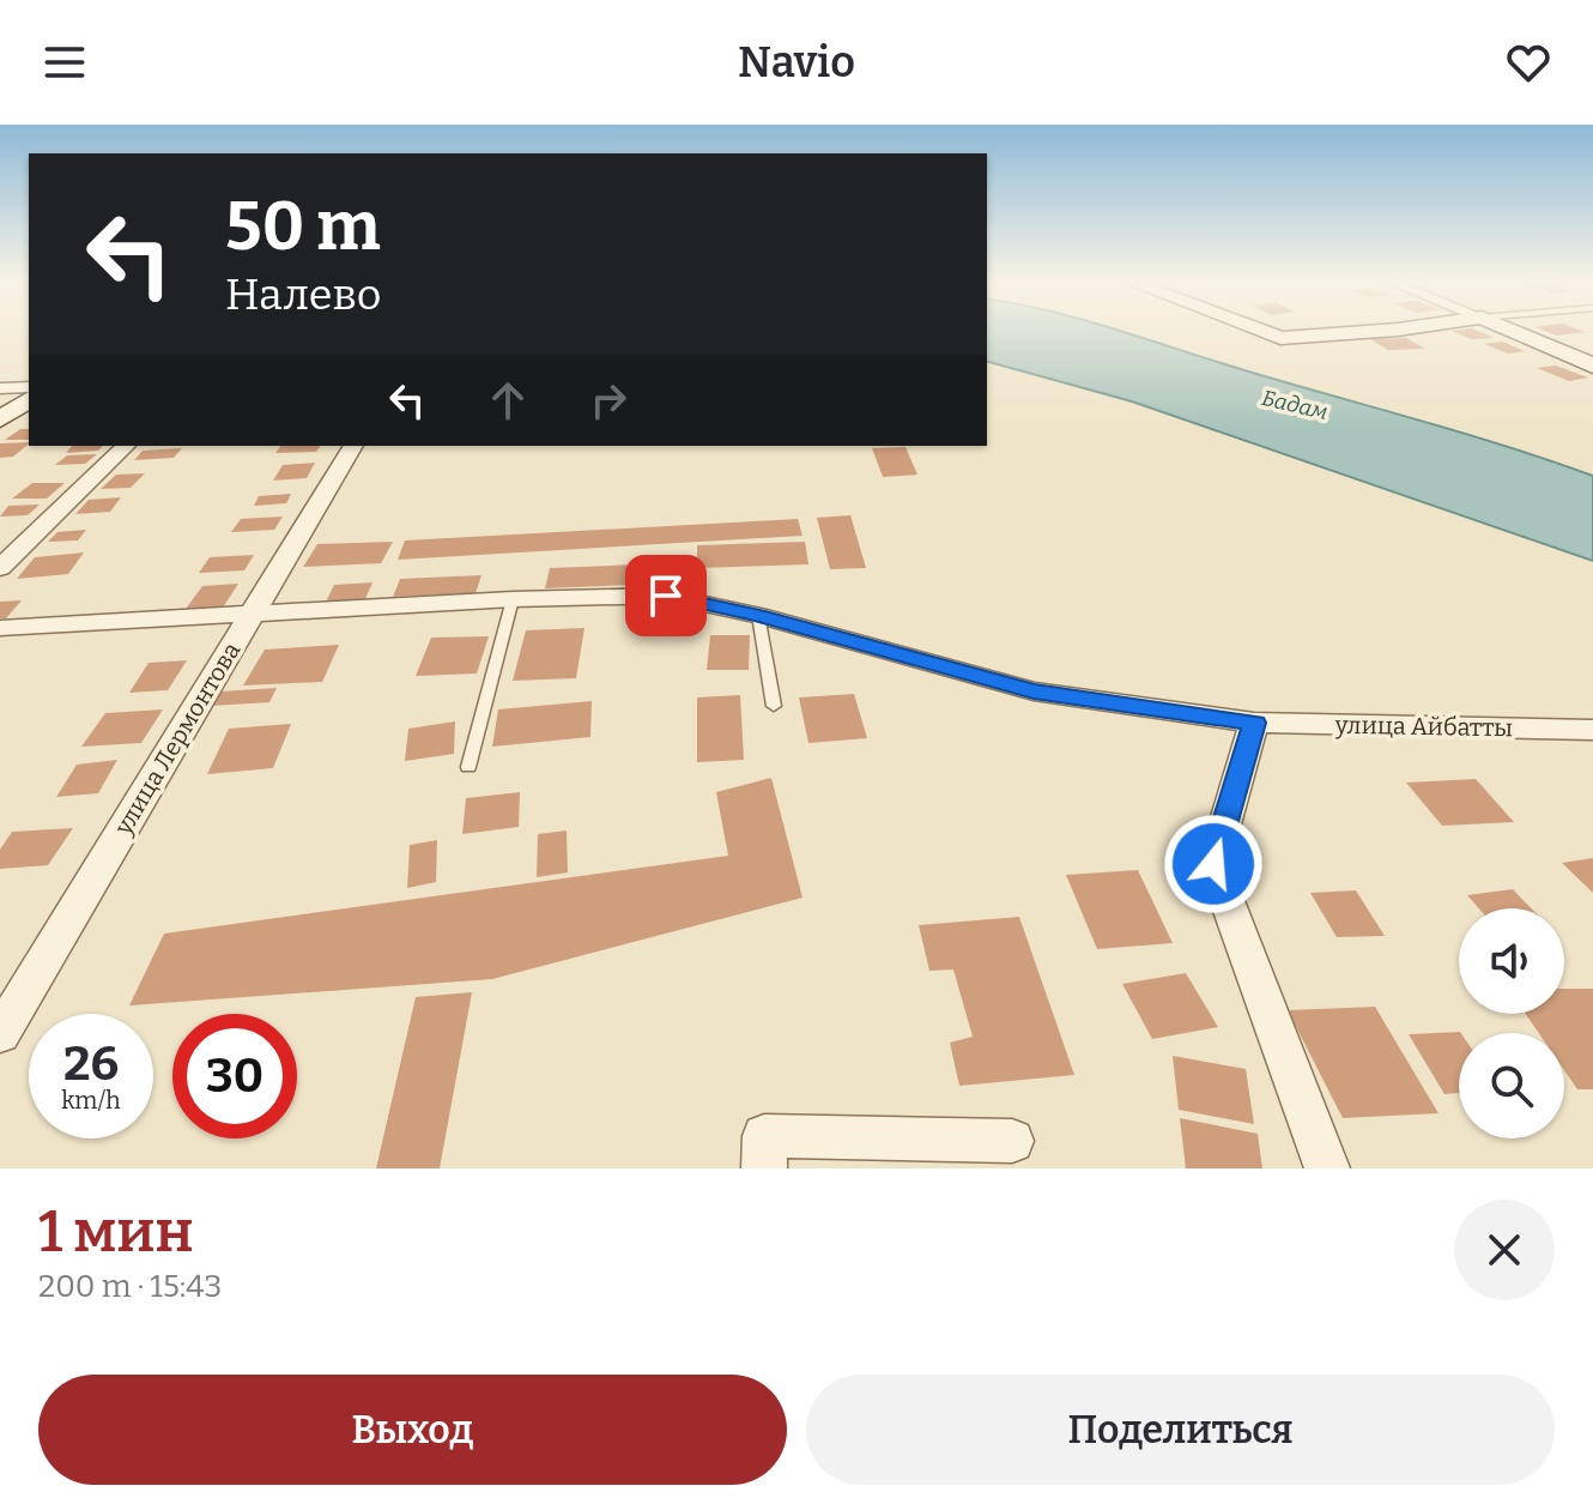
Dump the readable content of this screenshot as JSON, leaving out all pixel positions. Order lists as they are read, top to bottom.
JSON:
{
  "streets": {
    "street": ["улица Айбатты", "улица Лермонтова"]
  },
  "crossings": [
    ["улица Айбатты", "улица Лермонтова"]
  ],
  "water": ["Бадам"],
  "page": {
    "header": "Navio",
    "turn": ["50 m", "Налево"],
    "speed": "26 km/h",
    "limit": "30",
    "heading": ["1 мин", "200 m · 15:43"],
    "buttons": ["Выход", "Поделиться"]
  }
}
